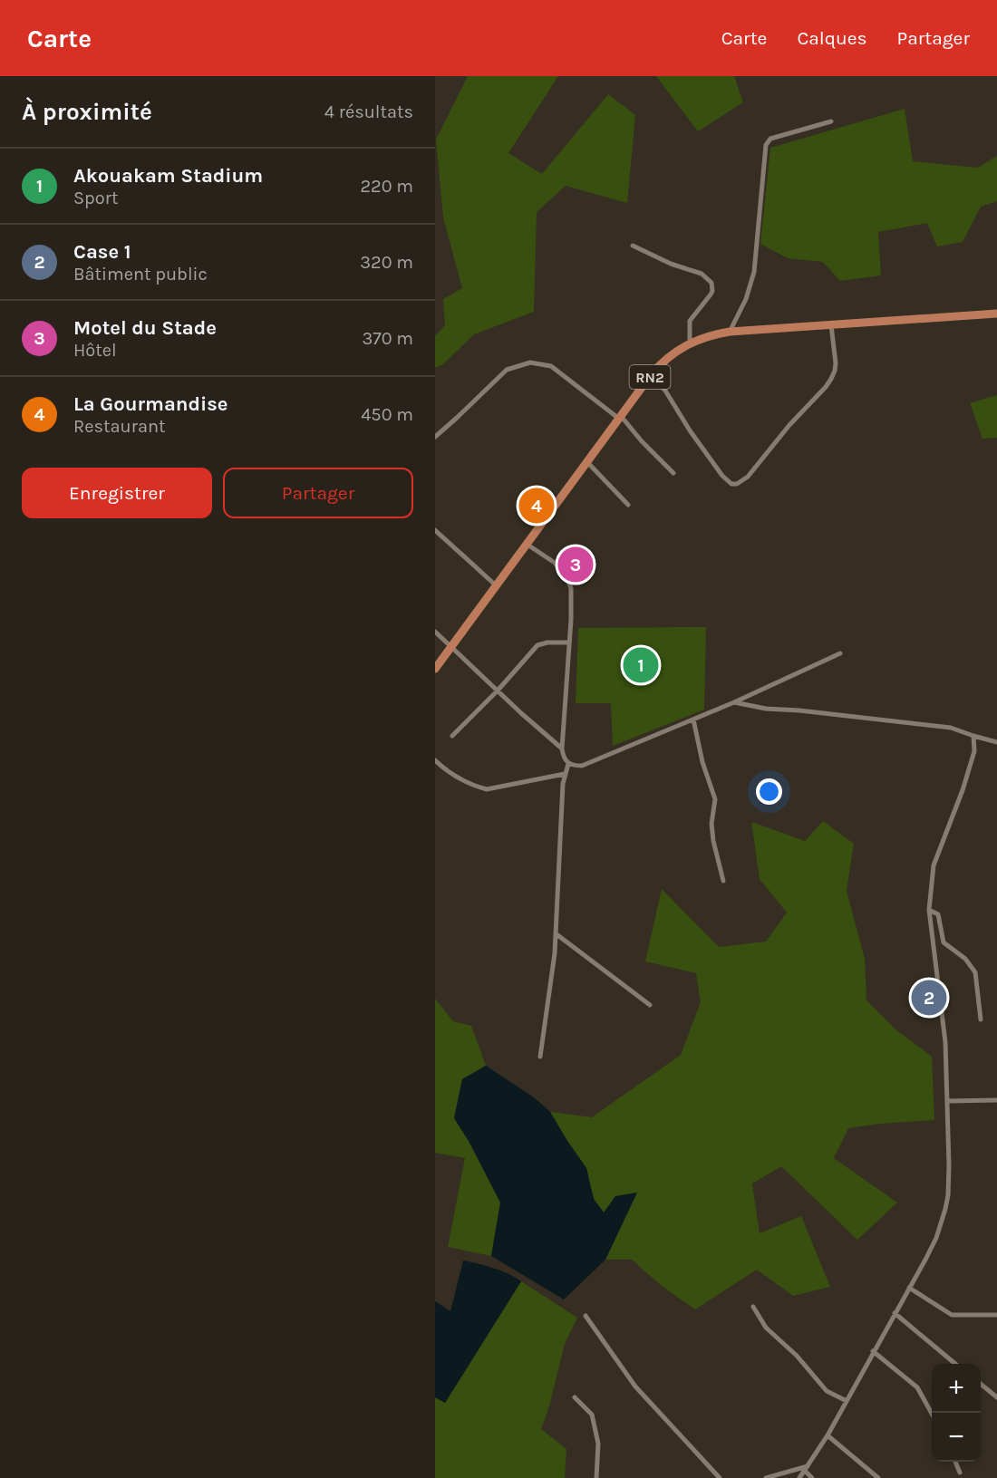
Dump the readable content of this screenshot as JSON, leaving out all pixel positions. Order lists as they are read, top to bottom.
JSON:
{
  "streets": {
    "highway": ["RN2"]
  },
  "page": {
    "header": "Carte",
    "nav": ["Carte", "Calques", "Partager"],
    "heading": ["À proximité", "4 résultats"],
    "list": [
      {
        "mark": "1",
        "name": "Akouakam Stadium",
        "note": "Sport",
        "value": "220 m"
      },
      {
        "mark": "2",
        "name": "Case 1",
        "note": "Bâtiment public",
        "value": "320 m"
      },
      {
        "mark": "3",
        "name": "Motel du Stade",
        "note": "Hôtel",
        "value": "370 m"
      },
      {
        "mark": "4",
        "name": "La Gourmandise",
        "note": "Restaurant",
        "value": "450 m"
      }
    ],
    "buttons": ["Enregistrer", "Partager"],
    "pins": [
      "4",
      "3",
      "1",
      "2"
    ],
    "map_buttons": ["+", "−"]
  }
}
